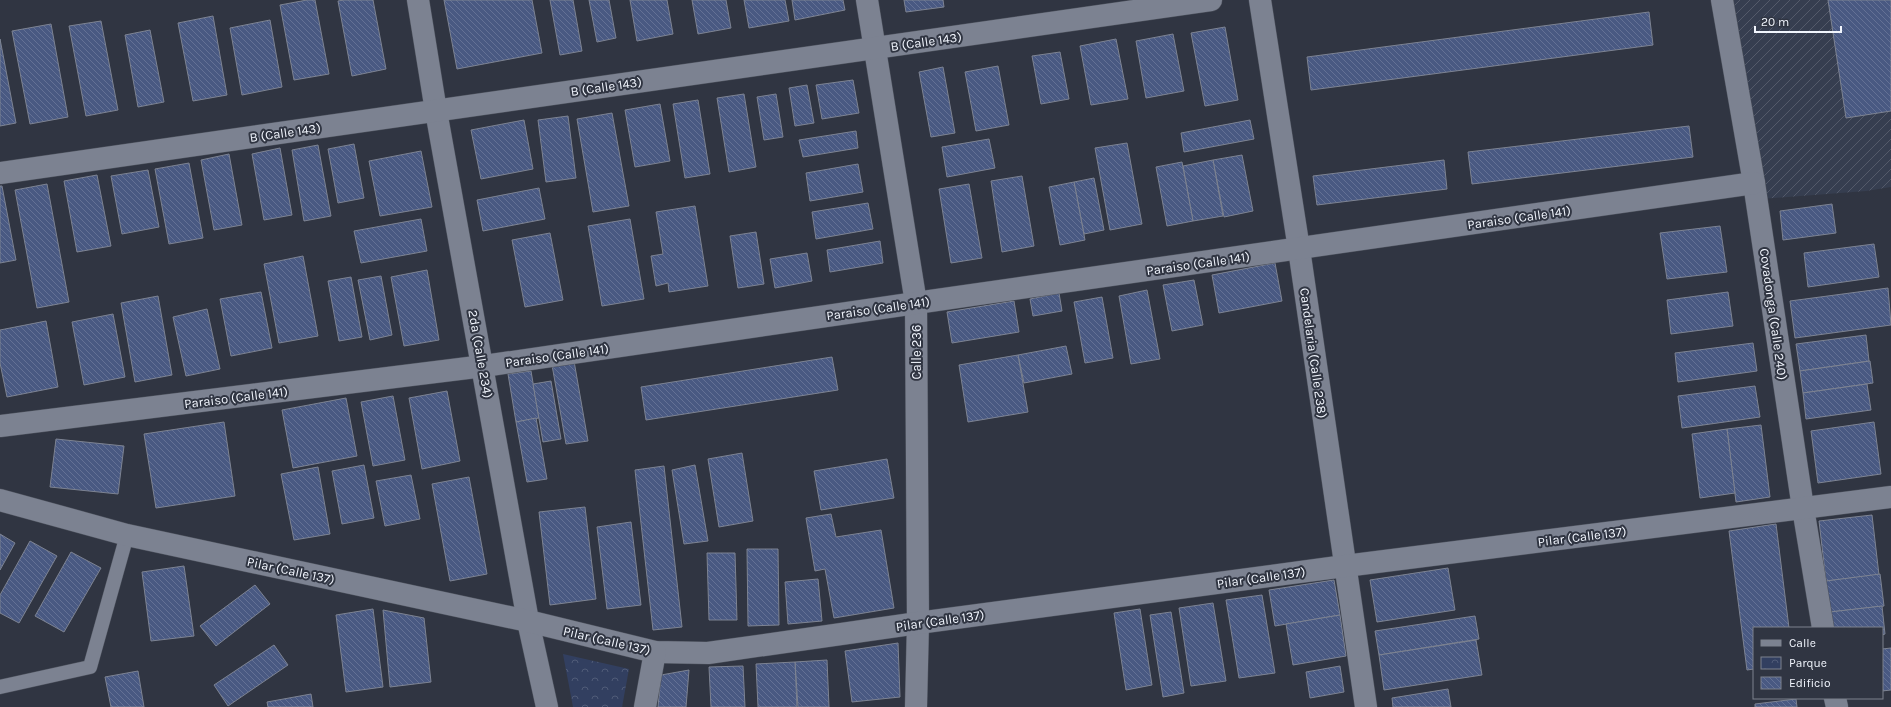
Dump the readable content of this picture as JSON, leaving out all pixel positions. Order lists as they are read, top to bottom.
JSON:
{
  "streets": {
    "street": [
      "B (Calle 143)",
      "Paraiso (Calle 141)",
      "Covadonga (Calle 240)",
      "Calle 236",
      "Candelaria (Calle 238)",
      "2da (Calle 234)",
      "Pilar (Calle 137)"
    ]
  },
  "crossings": [
    ["B (Calle 143)", "Calle 236"],
    ["B (Calle 143)", "2da (Calle 234)"],
    ["Paraiso (Calle 141)", "Covadonga (Calle 240)"],
    ["Paraiso (Calle 141)", "Calle 236"],
    ["Paraiso (Calle 141)", "Candelaria (Calle 238)"],
    ["Paraiso (Calle 141)", "2da (Calle 234)"],
    ["Covadonga (Calle 240)", "Pilar (Calle 137)"],
    ["Calle 236", "Pilar (Calle 137)"],
    ["Candelaria (Calle 238)", "Pilar (Calle 137)"],
    ["2da (Calle 234)", "Pilar (Calle 137)"]
  ],
  "legend": ["Calle", "Parque", "Edificio"],
  "scale_bar": "20 m"
}
